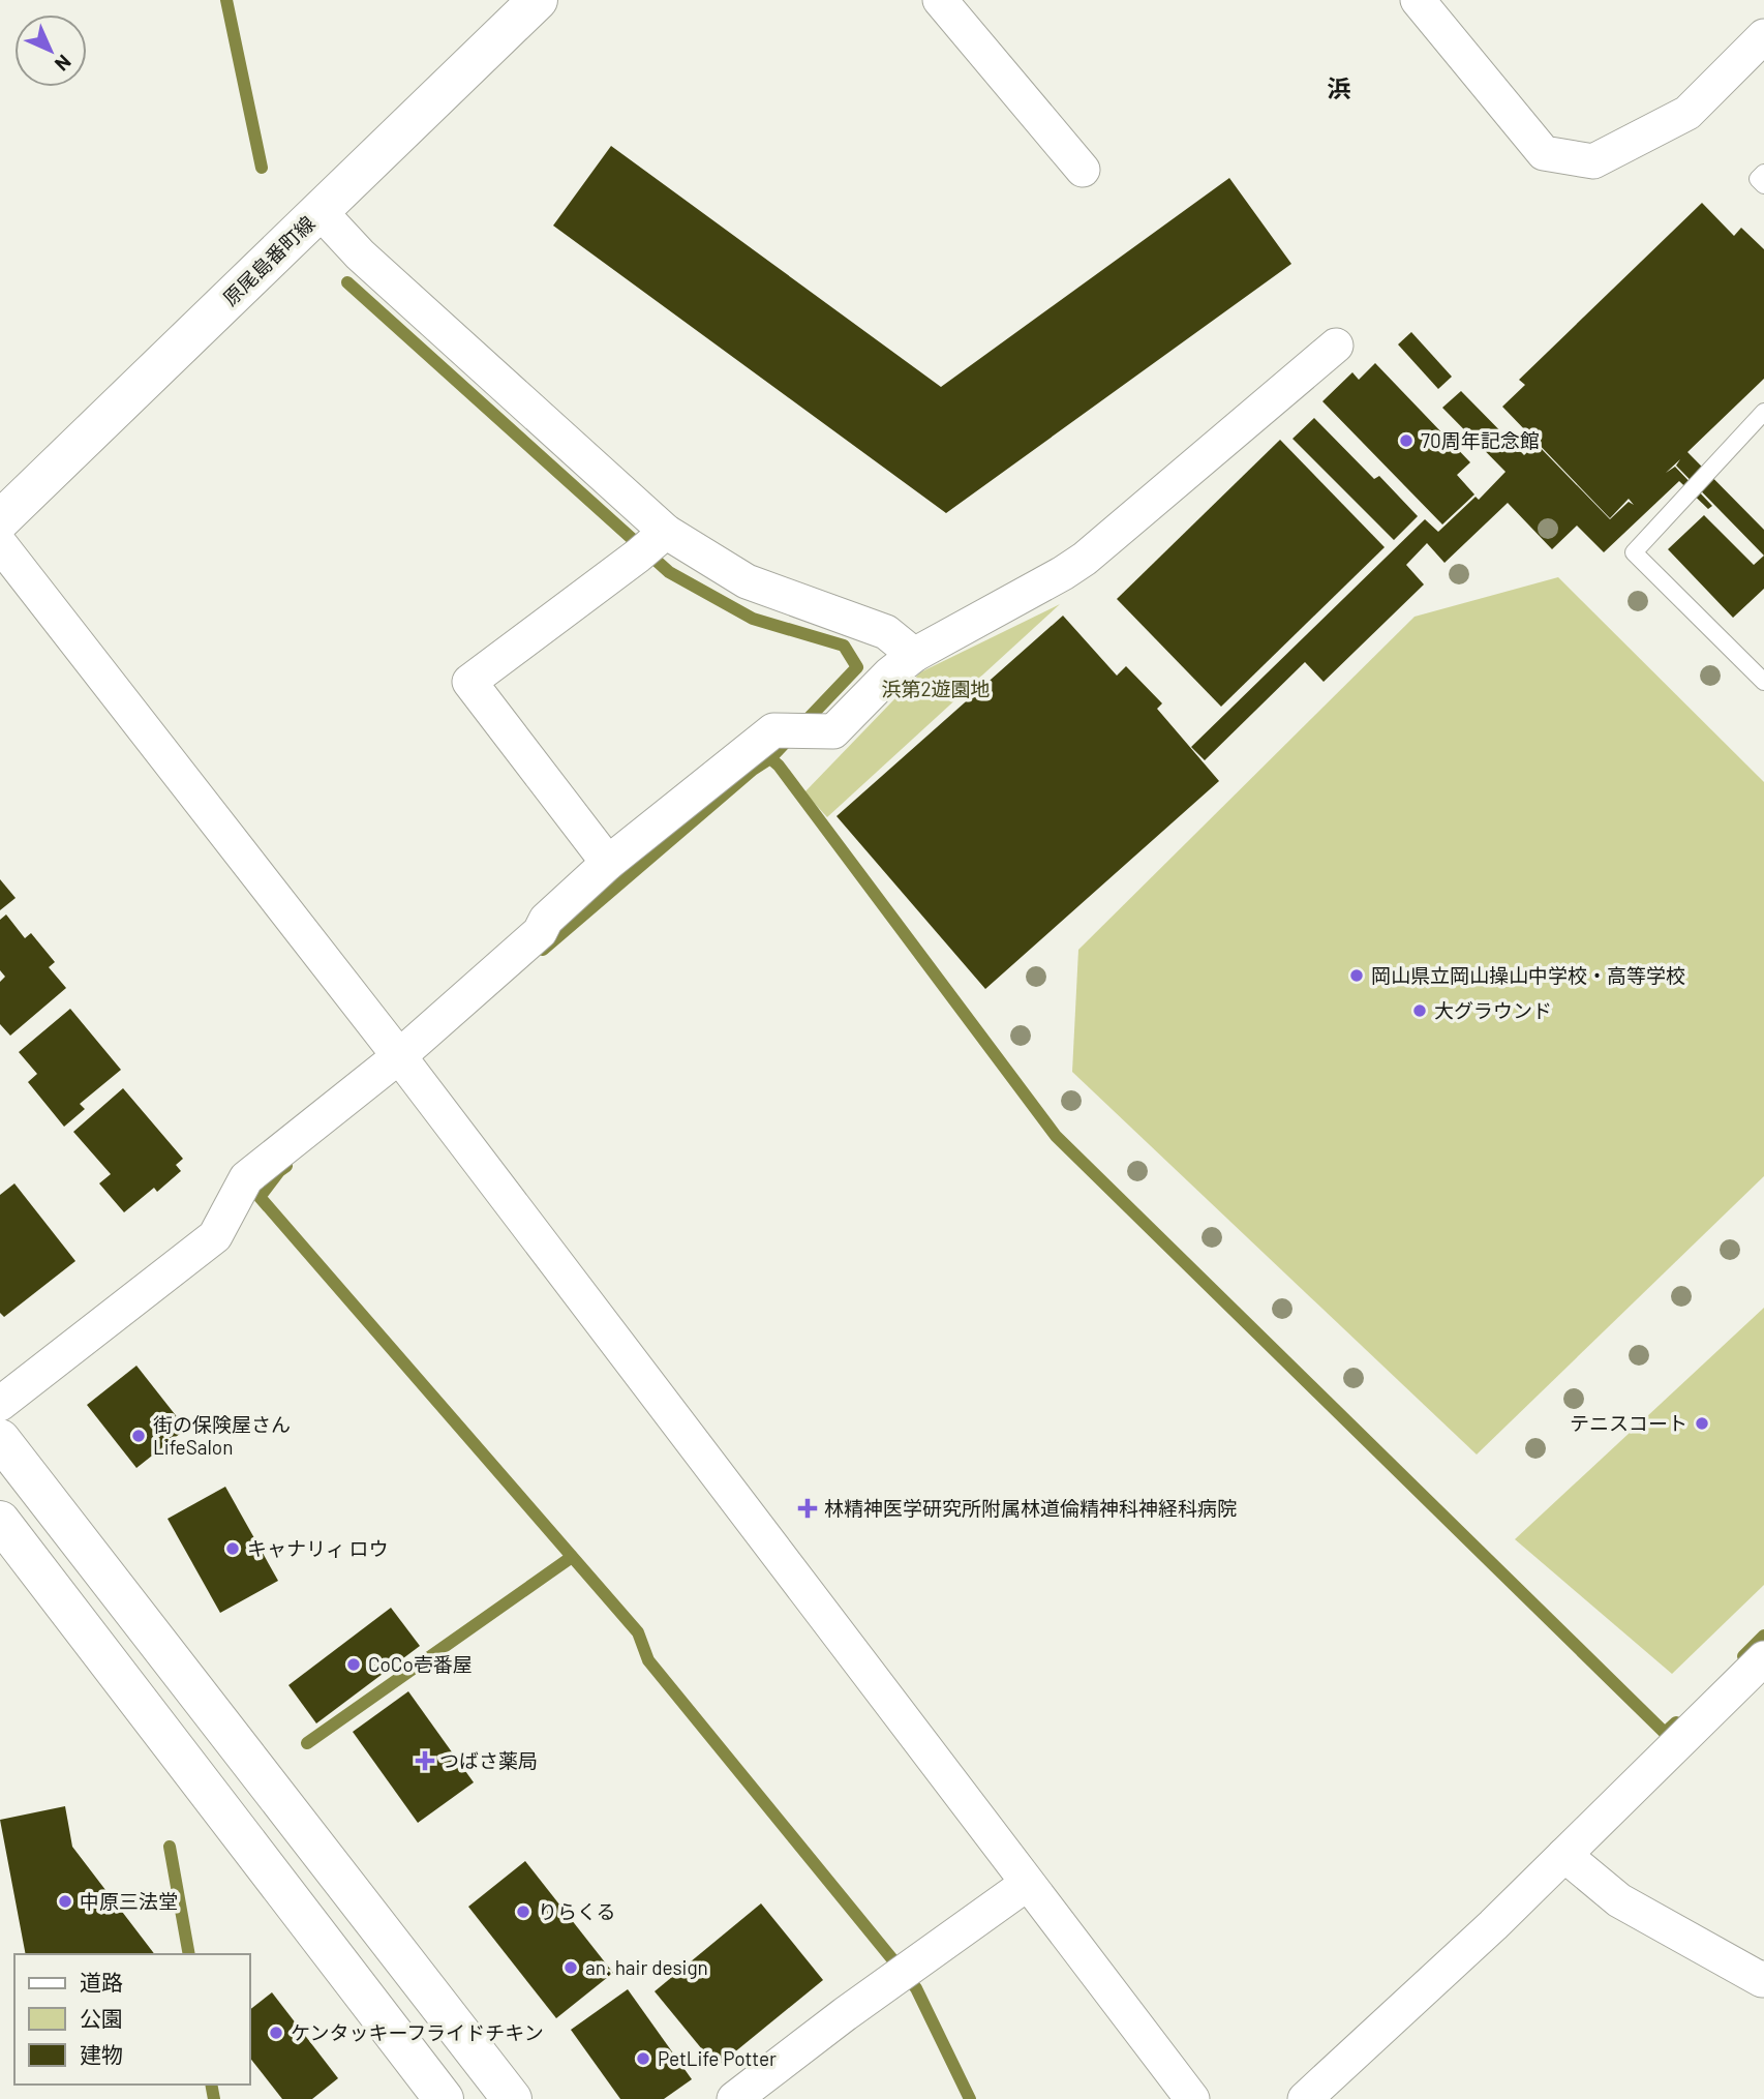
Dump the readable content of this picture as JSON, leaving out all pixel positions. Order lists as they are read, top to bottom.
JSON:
{
  "streets": {
    "street": ["原尾島番町線"]
  },
  "districts": ["浜"],
  "parks": ["浜第2遊園地"],
  "places": {
    "other": [
      "70周年記念館",
      "岡山県立岡山操山中学校・高等学校",
      "大グラウンド",
      "テニスコート",
      "街の保険屋さん LifeSalon",
      "キャナリィ ロウ",
      "CoCo壱番屋",
      "中原三法堂",
      "りらくる",
      "an. hair design",
      "ケンタッキーフライドチキン",
      "PetLife Potter"
    ],
    "health": ["林精神医学研究所附属林道倫精神科神経科病院", "つばさ薬局"]
  },
  "legend": ["道路", "公園", "建物"],
  "north": "bottom right"
}
